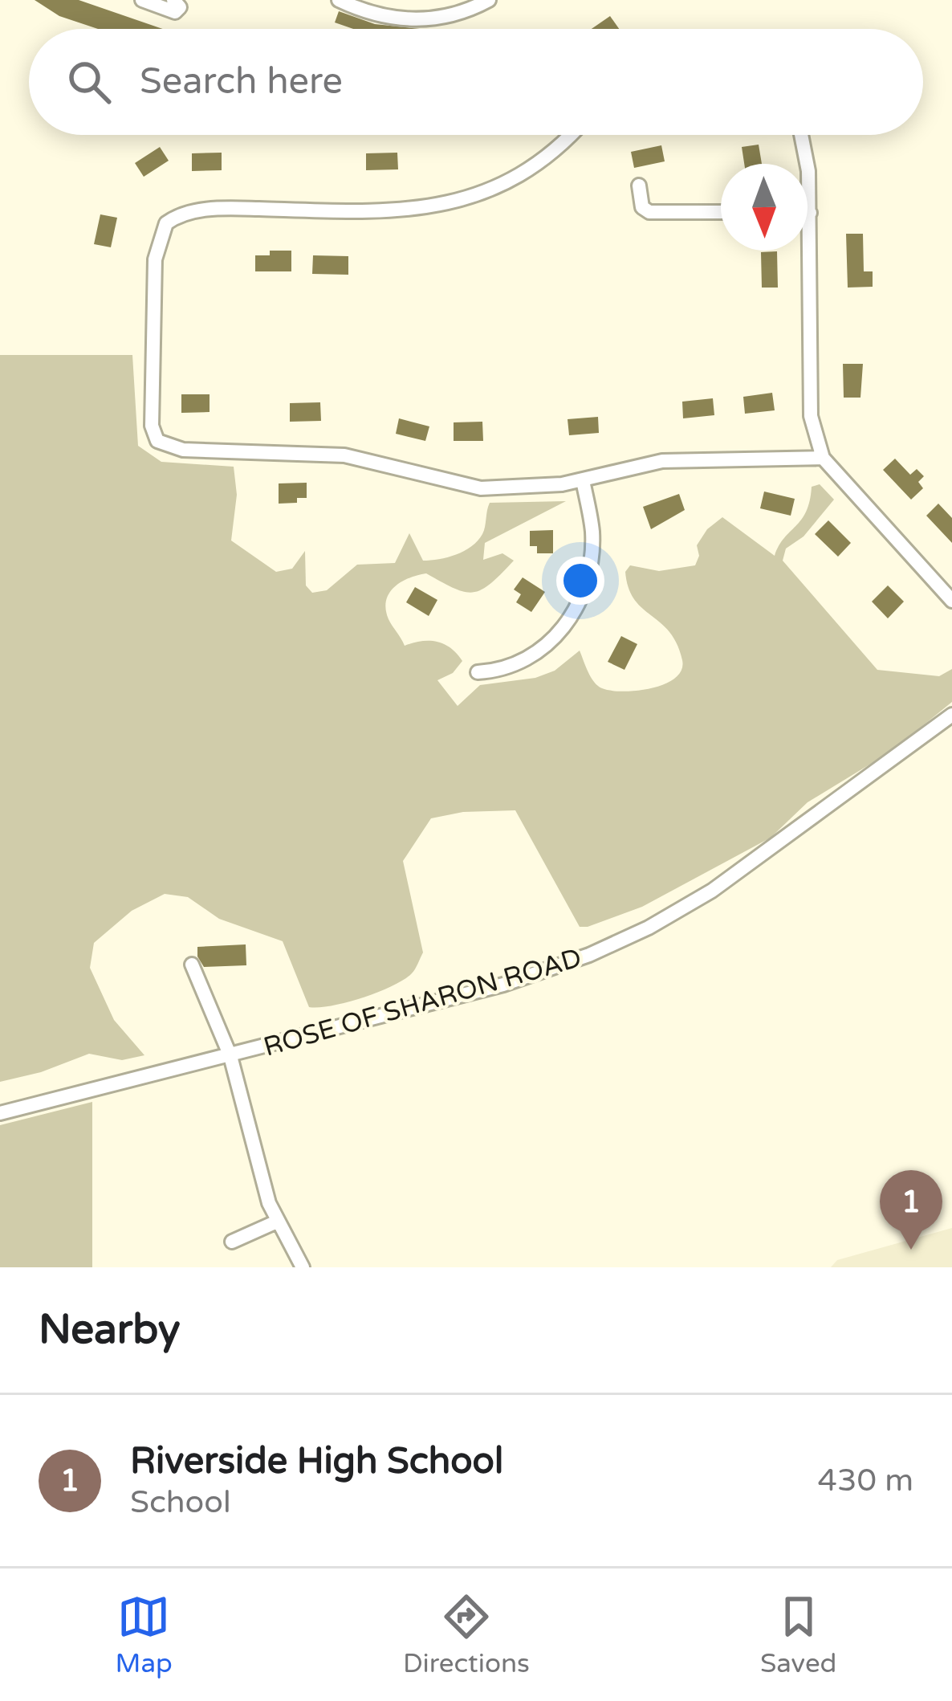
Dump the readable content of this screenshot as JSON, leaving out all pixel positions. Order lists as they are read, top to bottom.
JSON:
{
  "streets": {
    "street": ["ROSE OF SHARON ROAD"]
  },
  "north": "bottom",
  "page": {
    "search": "Search here",
    "pins": "1",
    "heading": "Nearby",
    "list": [
      {
        "mark": "1",
        "name": "Riverside High School",
        "note": "School",
        "value": "430 m"
      }
    ],
    "nav": ["Map", "Directions", "Saved"]
  }
}
